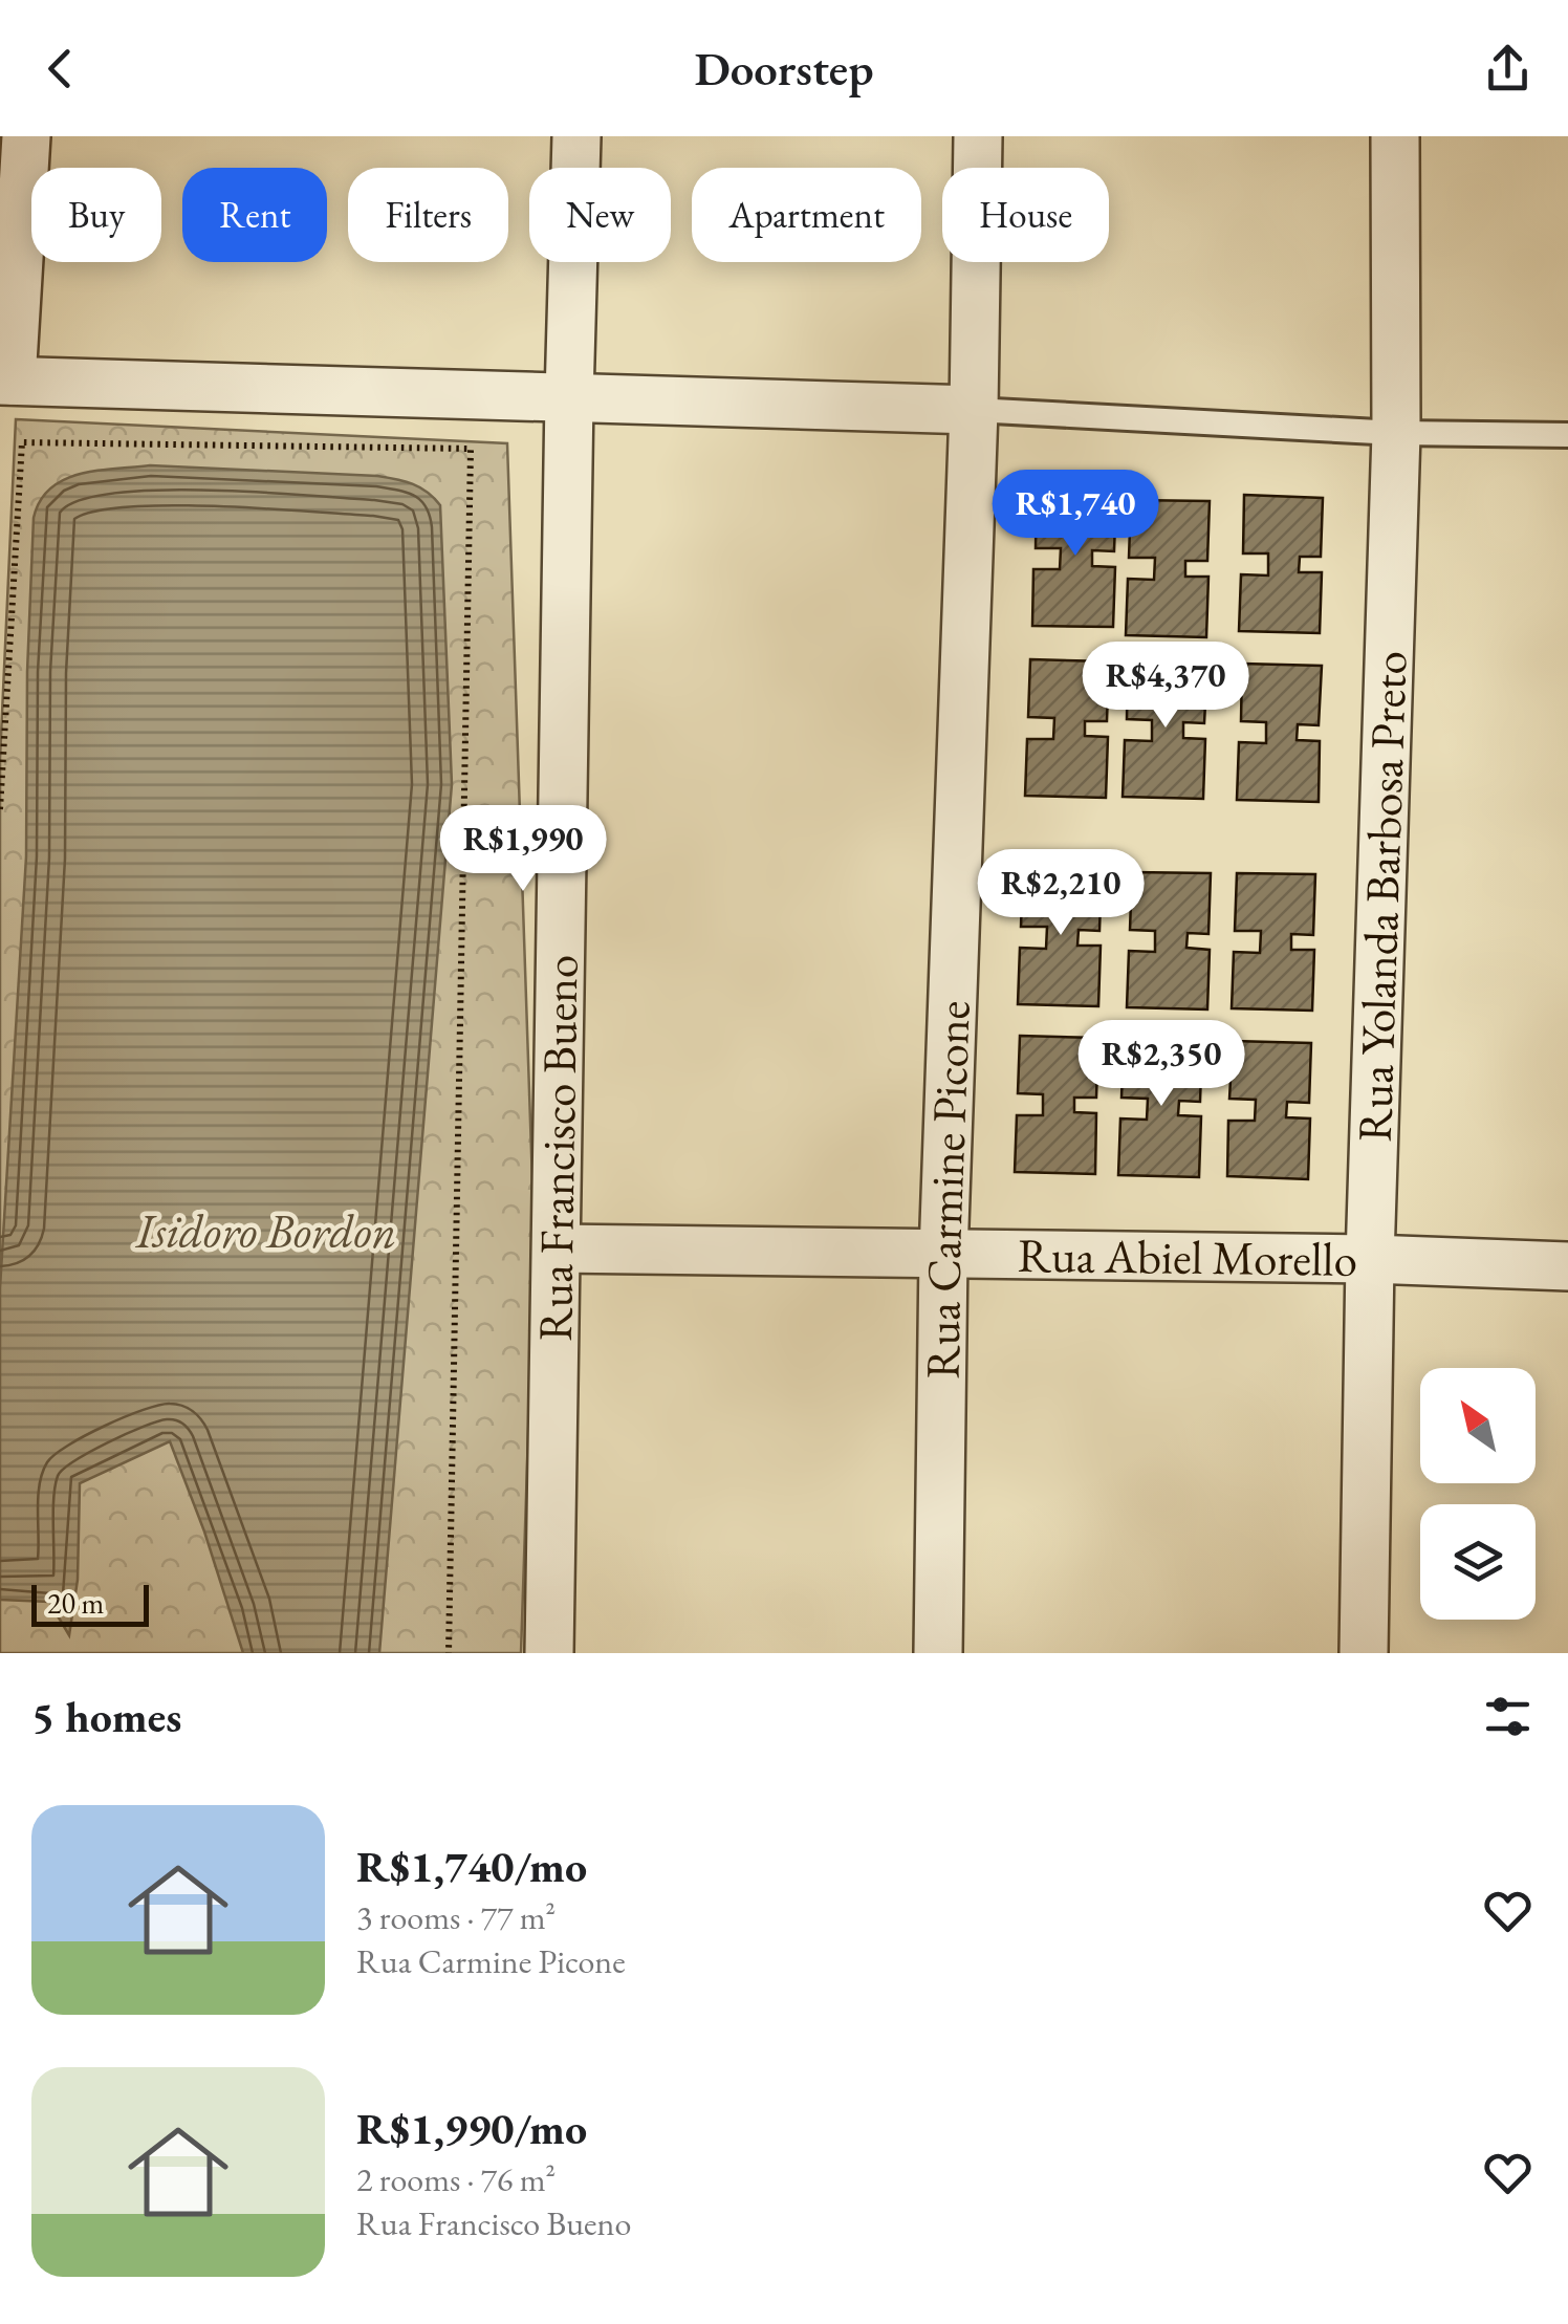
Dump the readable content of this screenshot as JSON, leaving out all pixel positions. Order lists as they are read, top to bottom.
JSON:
{
  "streets": {
    "street": [
      "Rua Yolanda Barbosa Preto",
      "Rua Francisco Bueno",
      "Rua Carmine Picone",
      "Rua Abiel Morello"
    ]
  },
  "crossings": [
    ["Rua Yolanda Barbosa Preto", "Rua Abiel Morello"],
    ["Rua Francisco Bueno", "Rua Abiel Morello"],
    ["Rua Carmine Picone", "Rua Abiel Morello"]
  ],
  "parks": ["Isidoro Bordon"],
  "scale_bar": "20 m",
  "north": "top left",
  "page": {
    "header": "Doorstep",
    "chip": [
      "Buy",
      "Rent",
      "Filters",
      "New",
      "Apartment",
      "House"
    ],
    "price": [
      "R$1,740",
      "R$4,370",
      "R$1,990",
      "R$2,210",
      "R$2,350"
    ],
    "scale": "20 m",
    "heading": "5 homes",
    "list": [
      {
        "name": "R$1,740/mo",
        "note": "3 rooms · 77 m² · Rua Carmine Picone"
      },
      {
        "name": "R$1,990/mo",
        "note": "2 rooms · 76 m² · Rua Francisco Bueno"
      }
    ]
  }
}
